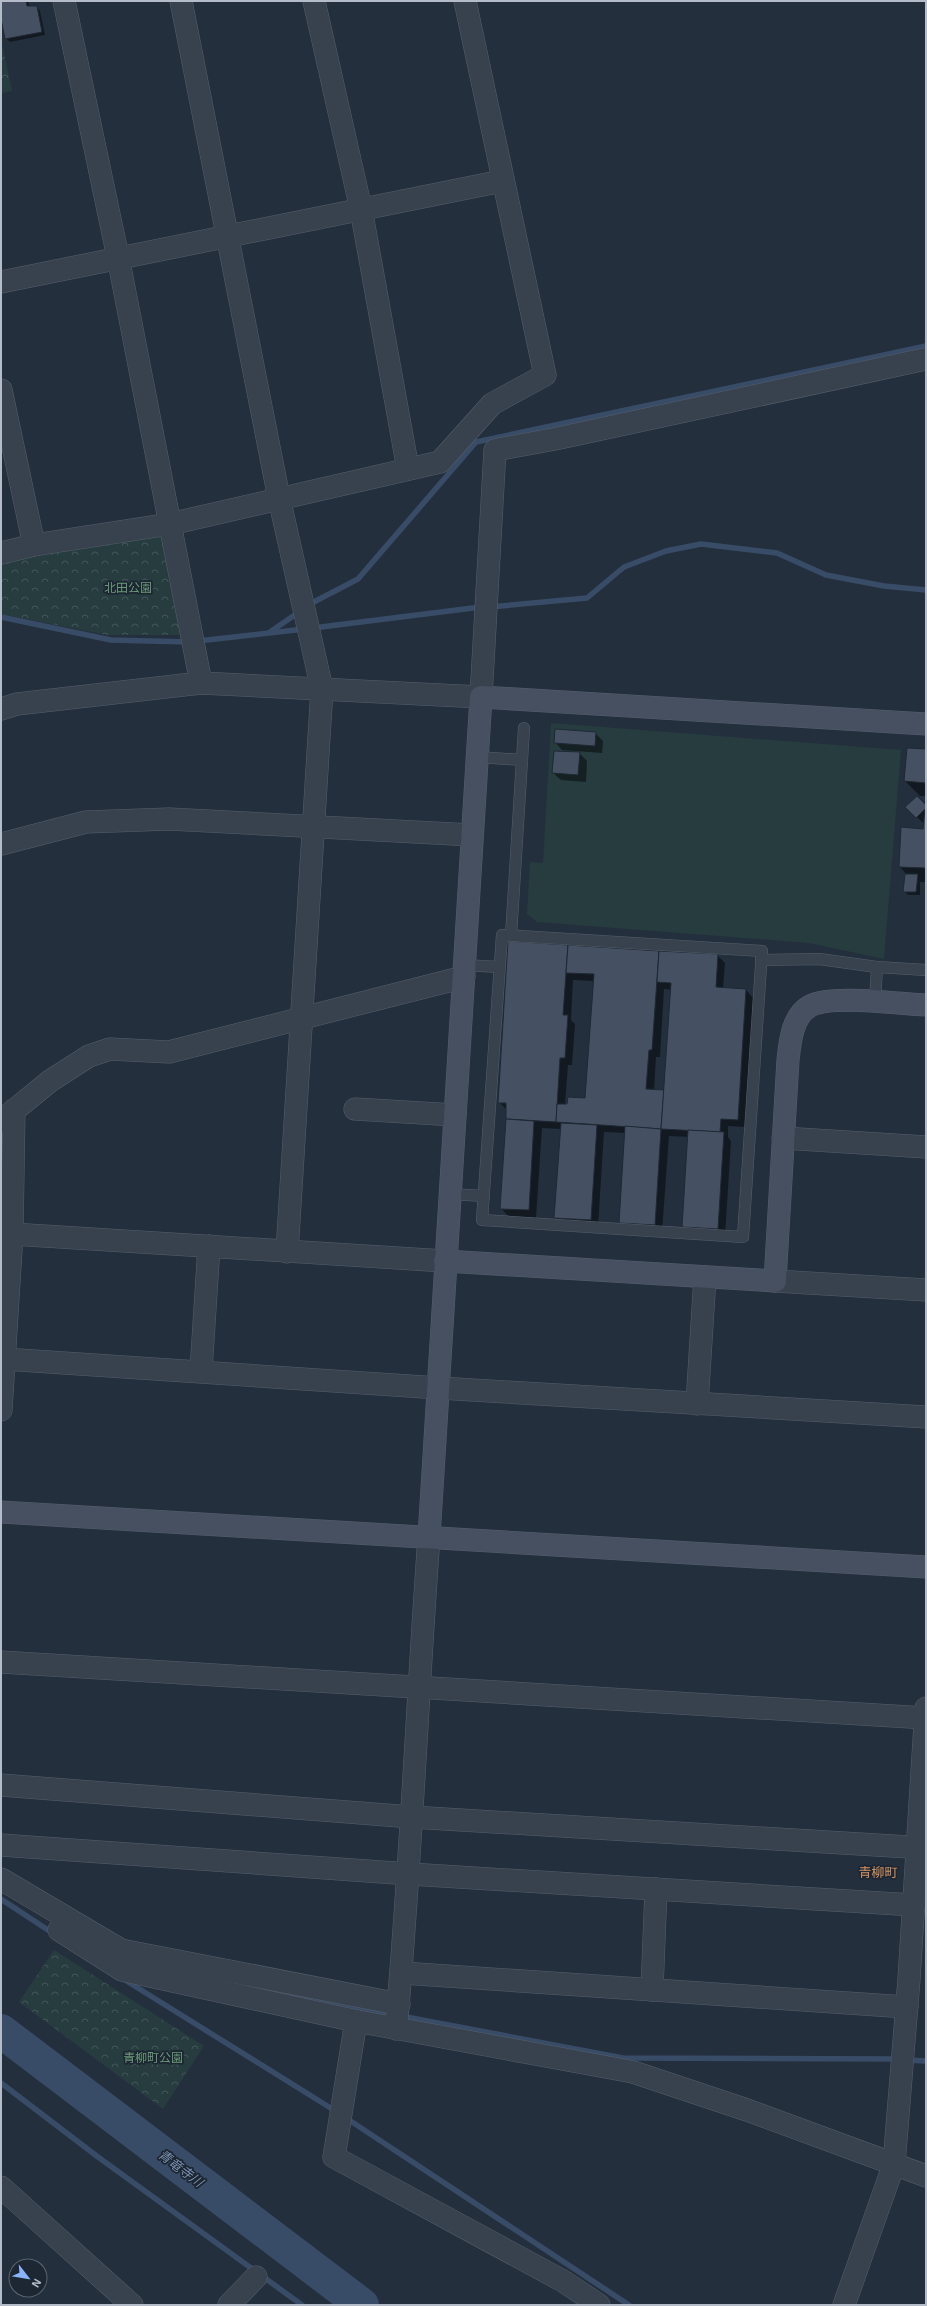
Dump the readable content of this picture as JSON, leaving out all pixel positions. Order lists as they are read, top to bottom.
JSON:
{
  "districts": ["青柳町"],
  "water": ["青竜寺川"],
  "parks": ["北田公園", "青柳町公園"],
  "north": "bottom right"
}
